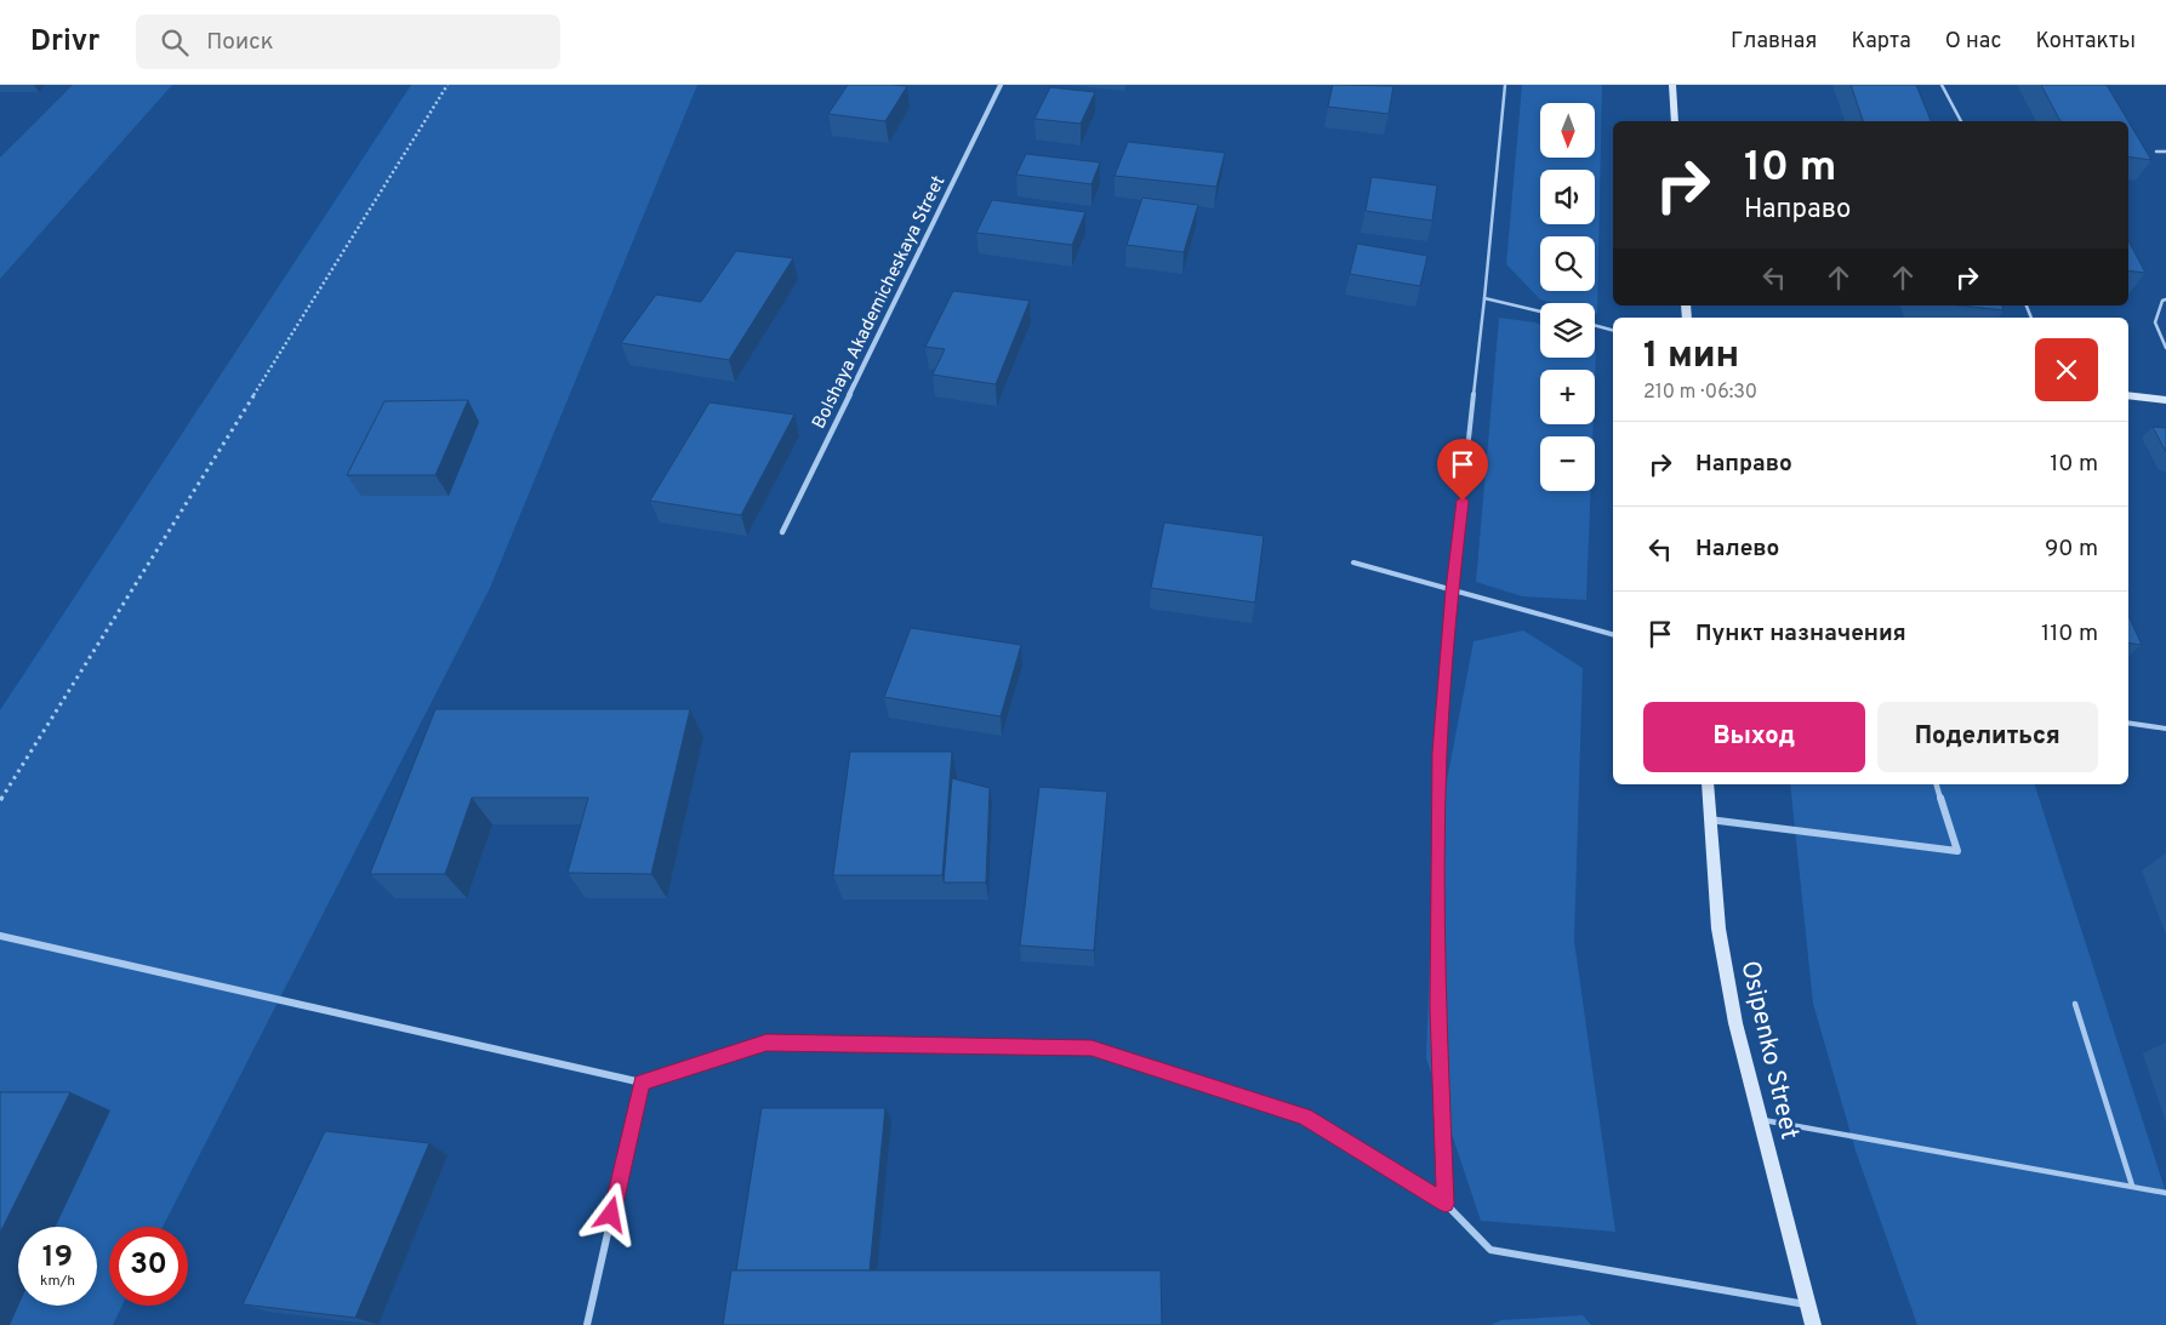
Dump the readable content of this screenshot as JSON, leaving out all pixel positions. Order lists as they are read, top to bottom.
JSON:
{
  "streets": {
    "main road": ["Osipenko Street"],
    "street": ["Bolshaya Akademicheskaya Street"]
  },
  "north": "bottom",
  "page": {
    "header": "Drivr",
    "search": "Поиск",
    "nav": [
      "Главная",
      "Карта",
      "О нас",
      "Контакты"
    ],
    "map_buttons": ["+", "−"],
    "turn": ["10 m", "Направо"],
    "heading": ["1 мин", "210 m · 06:30"],
    "list": [
      {
        "name": "Направо",
        "value": "10 m"
      },
      {
        "name": "Налево",
        "value": "90 m"
      },
      {
        "name": "Пункт назначения",
        "value": "110 m"
      }
    ],
    "buttons": ["Выход", "Поделиться"],
    "speed": "19 km/h",
    "limit": "30"
  }
}
